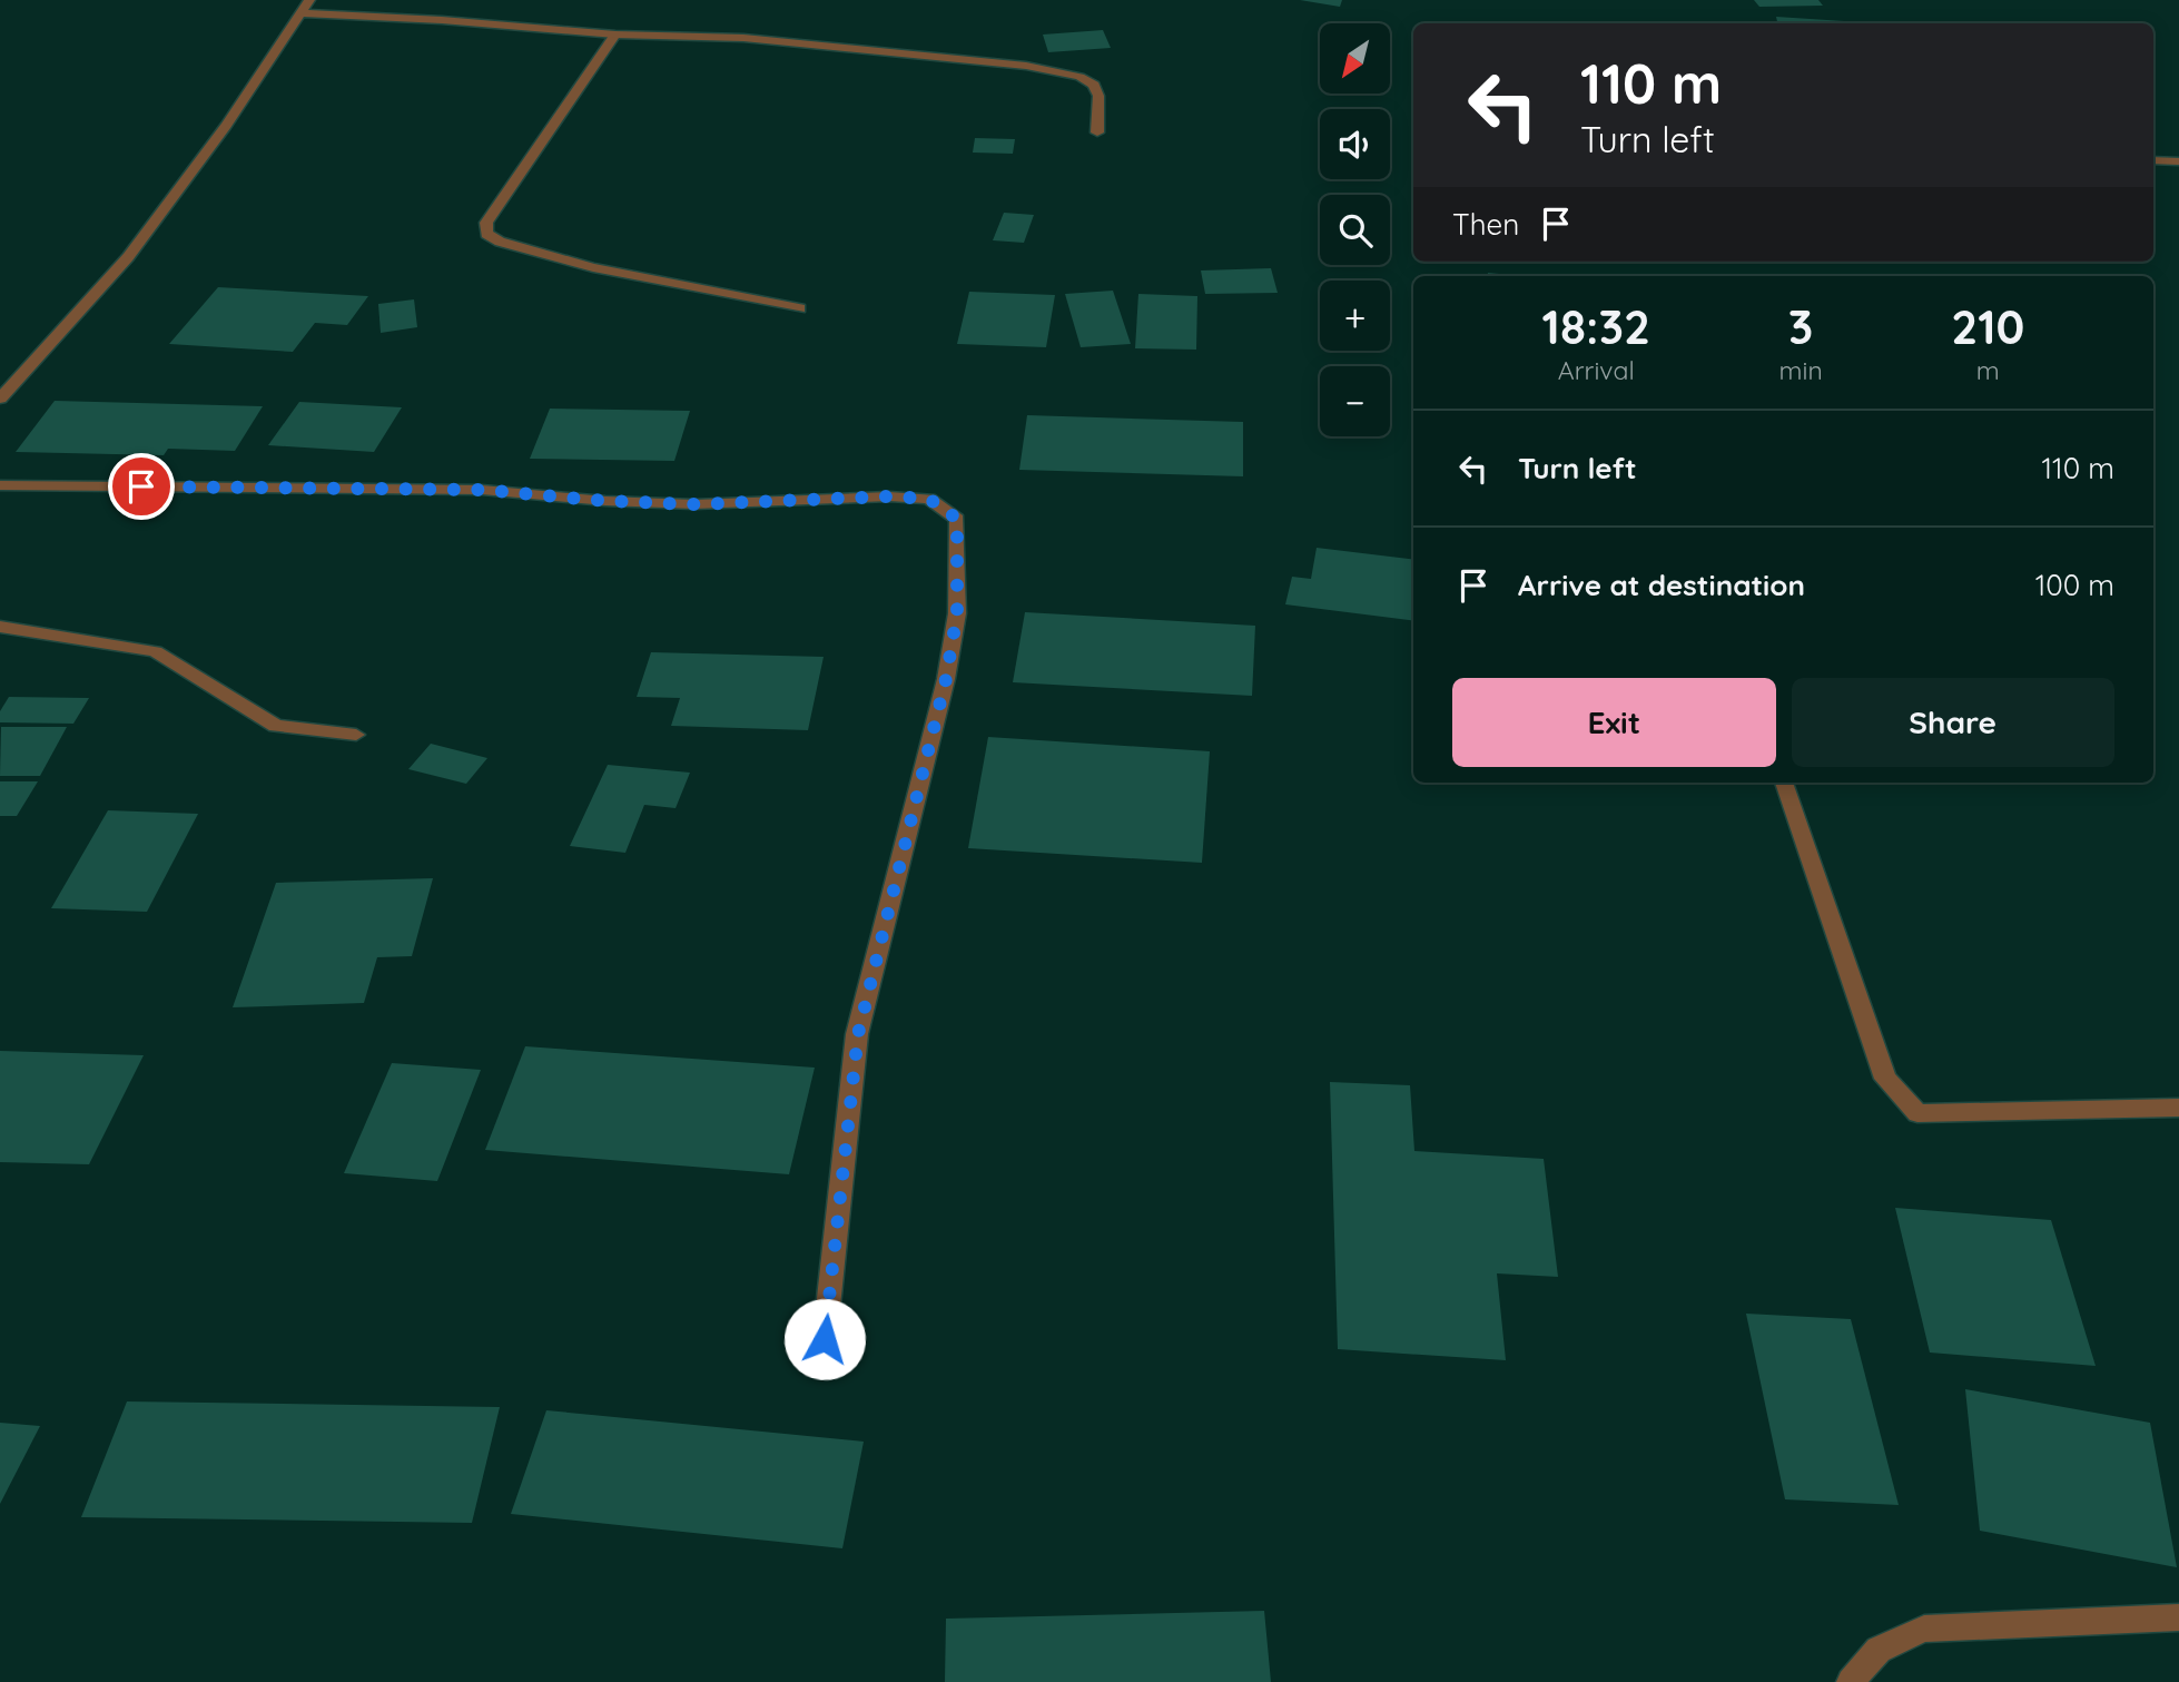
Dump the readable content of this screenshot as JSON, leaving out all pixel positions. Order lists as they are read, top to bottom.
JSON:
{
  "north": "bottom left",
  "page": {
    "map_buttons": ["+", "−"],
    "turn": ["110 m", "Turn left"],
    "then": "Then",
    "eta": [
      "18:32",
      "Arrival",
      "3",
      "min",
      "210",
      "m"
    ],
    "list": [
      {
        "name": "Turn left",
        "value": "110 m"
      },
      {
        "name": "Arrive at destination",
        "value": "100 m"
      }
    ],
    "buttons": ["Exit", "Share"]
  }
}
